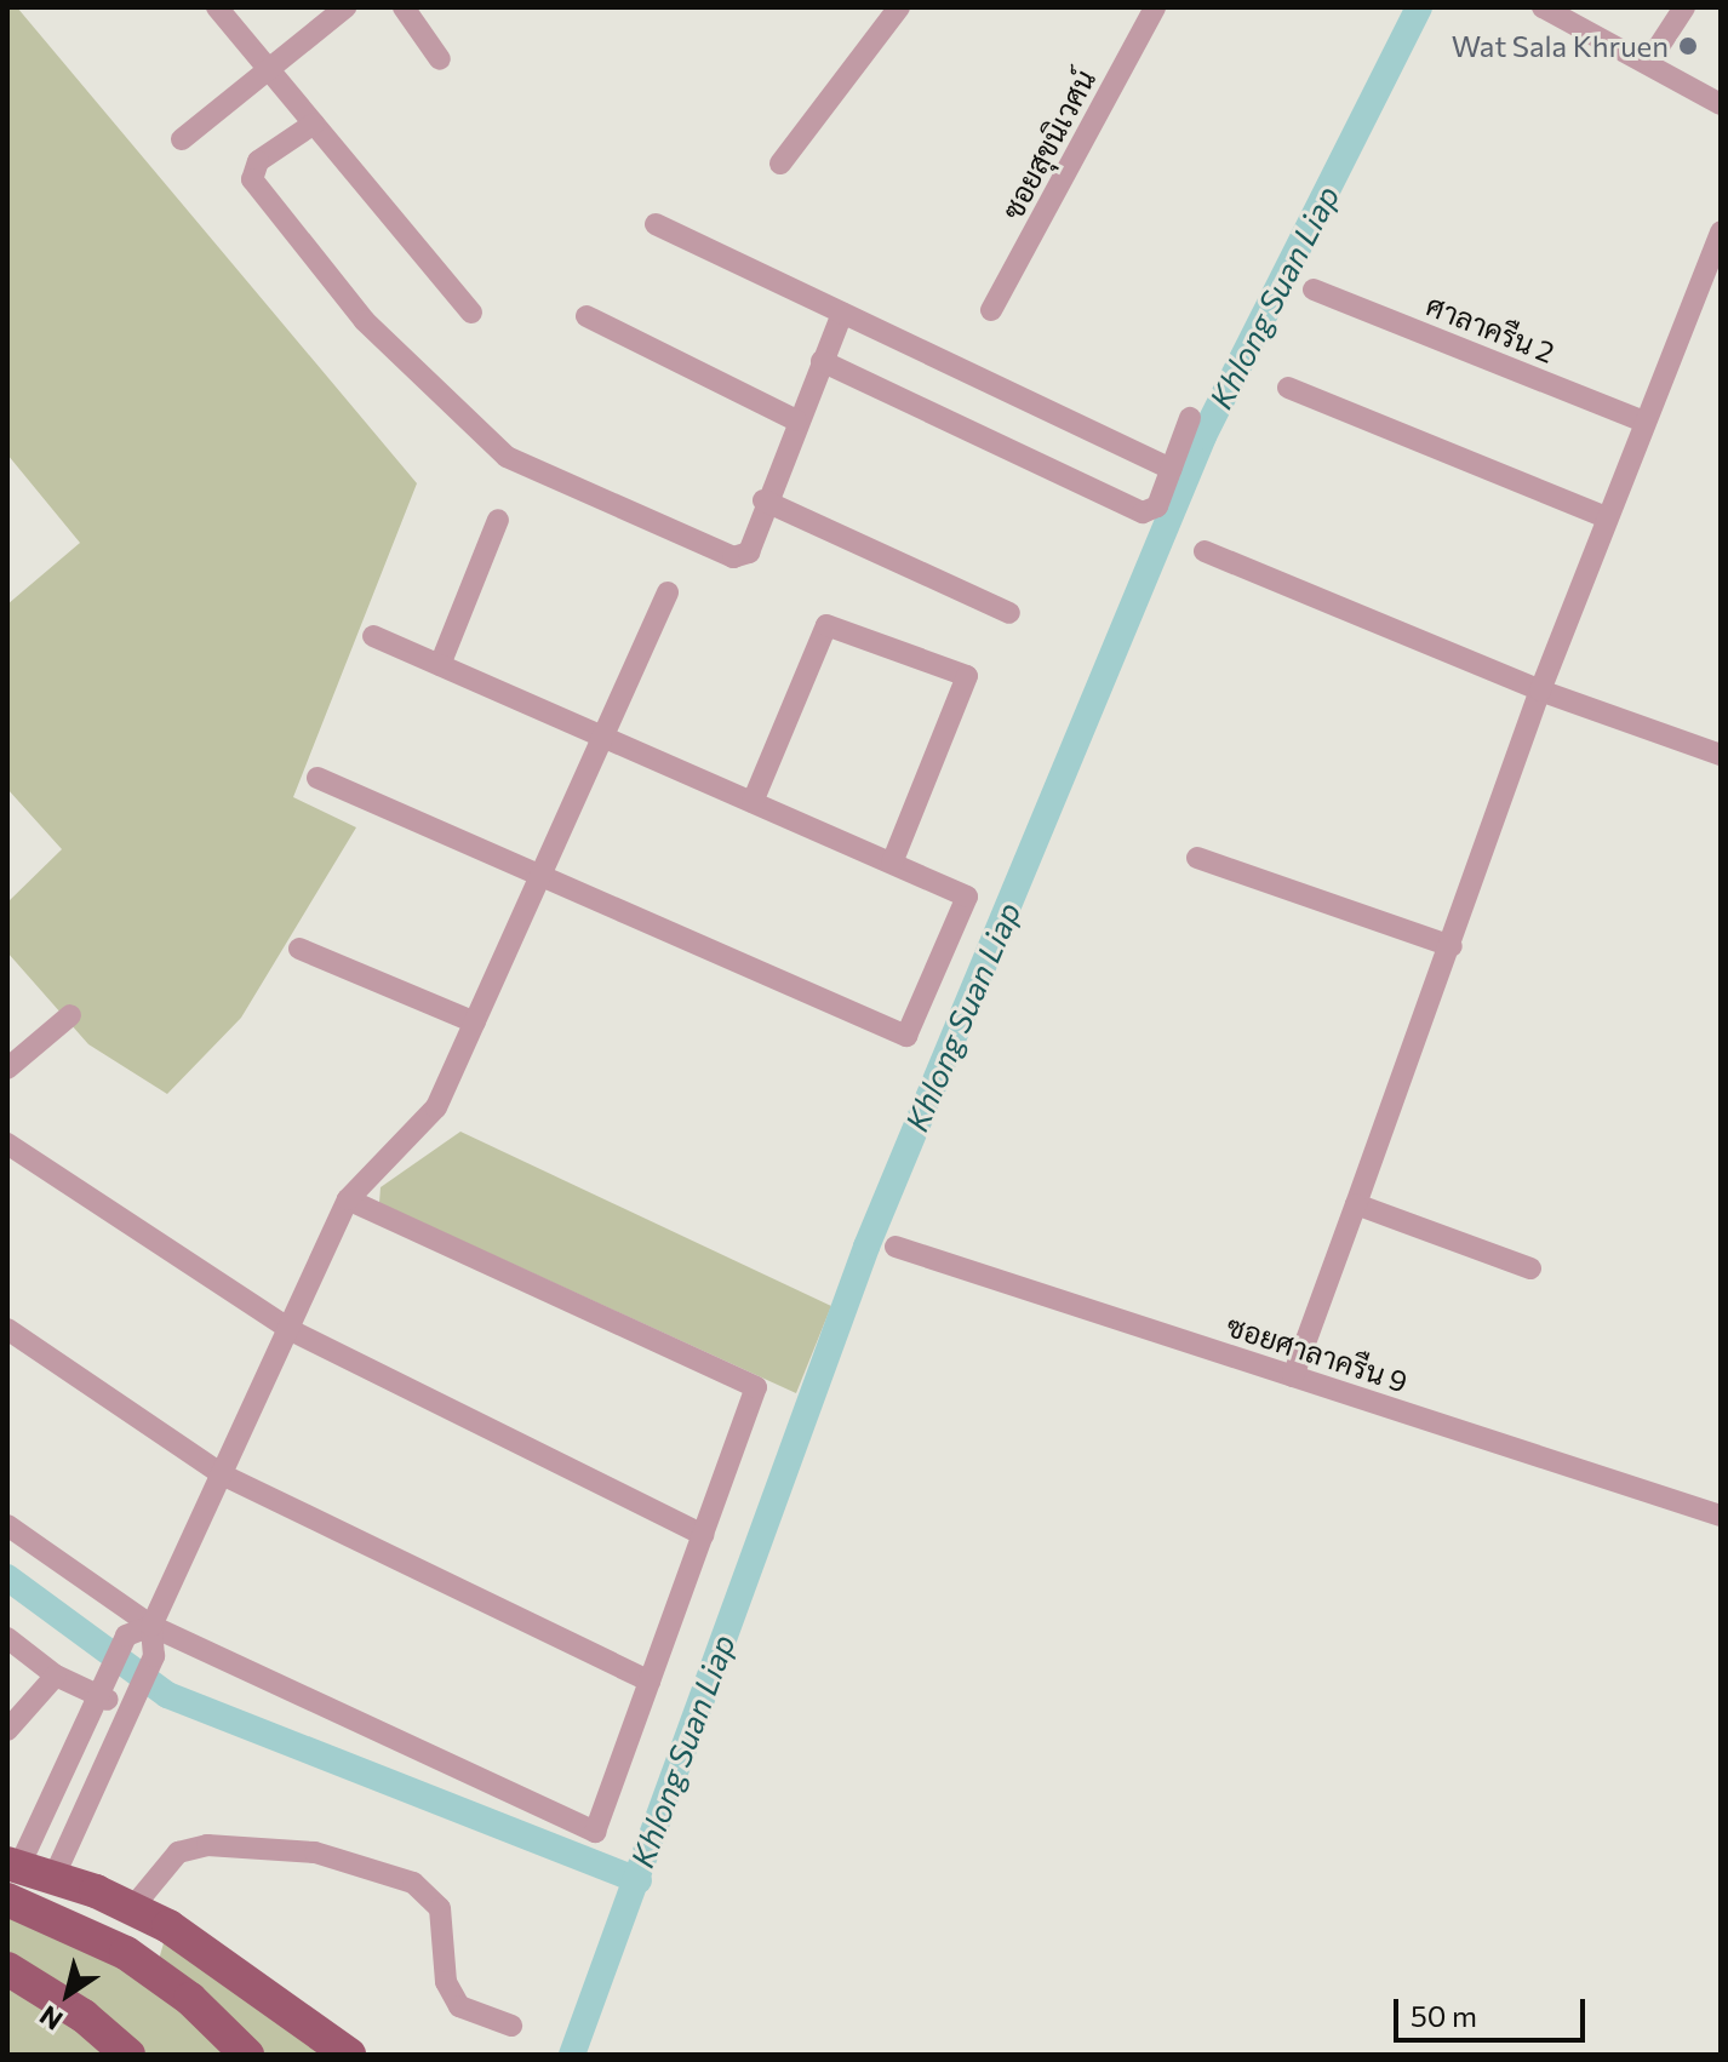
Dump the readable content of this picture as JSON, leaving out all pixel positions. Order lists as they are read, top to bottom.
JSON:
{
  "streets": {
    "street": ["ซอยสุขนิเวศน์", "ศาลาครืน 2", "ซอยศาลาครืน 9"]
  },
  "water": ["Khlong Suan Liap"],
  "places": ["Wat Sala Khruen"],
  "scale_bar": "50 m",
  "north": "bottom left"
}
